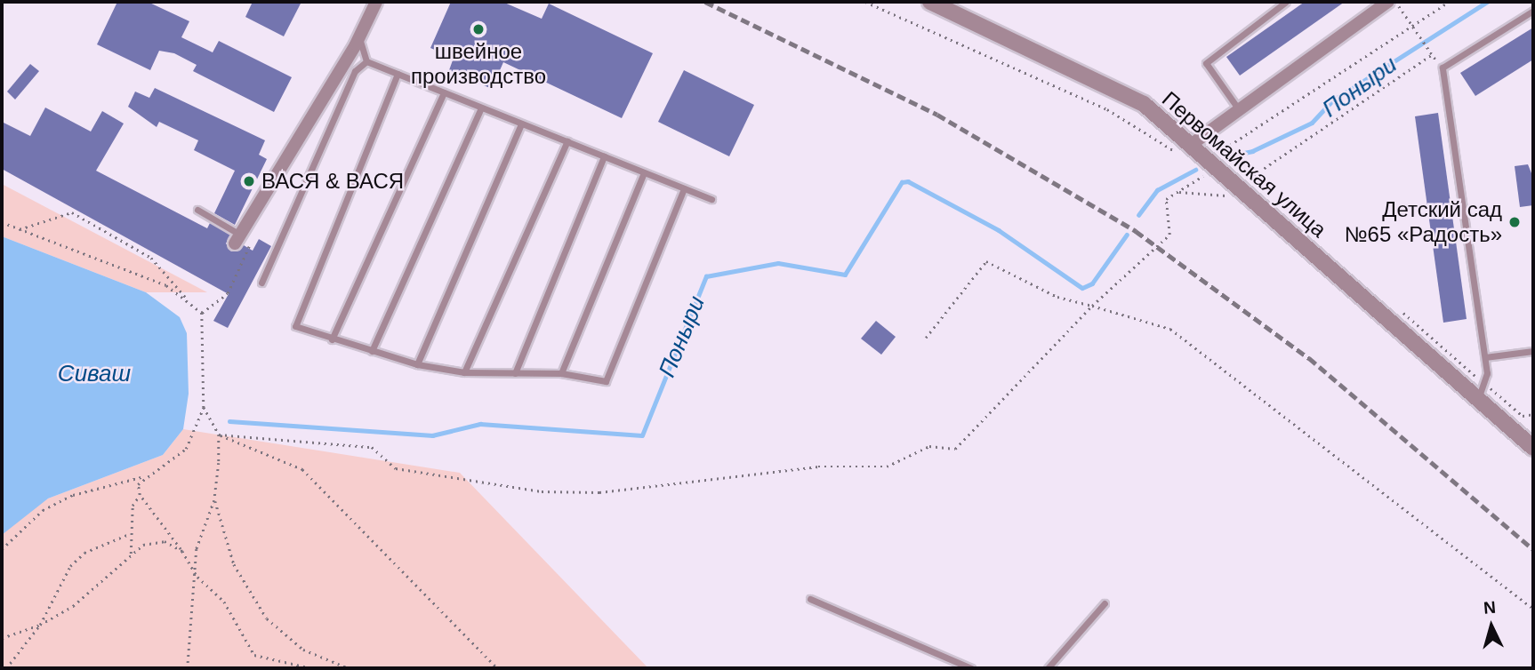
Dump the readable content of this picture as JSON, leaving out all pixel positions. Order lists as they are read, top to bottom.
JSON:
{
  "streets": {
    "street": ["Первомайская улица"]
  },
  "water": ["Поныри", "Сиваш"],
  "places": ["швейное производство", "ВАСЯ & ВАСЯ", "Детский сад №65 «Радость»"],
  "north": "top"
}
